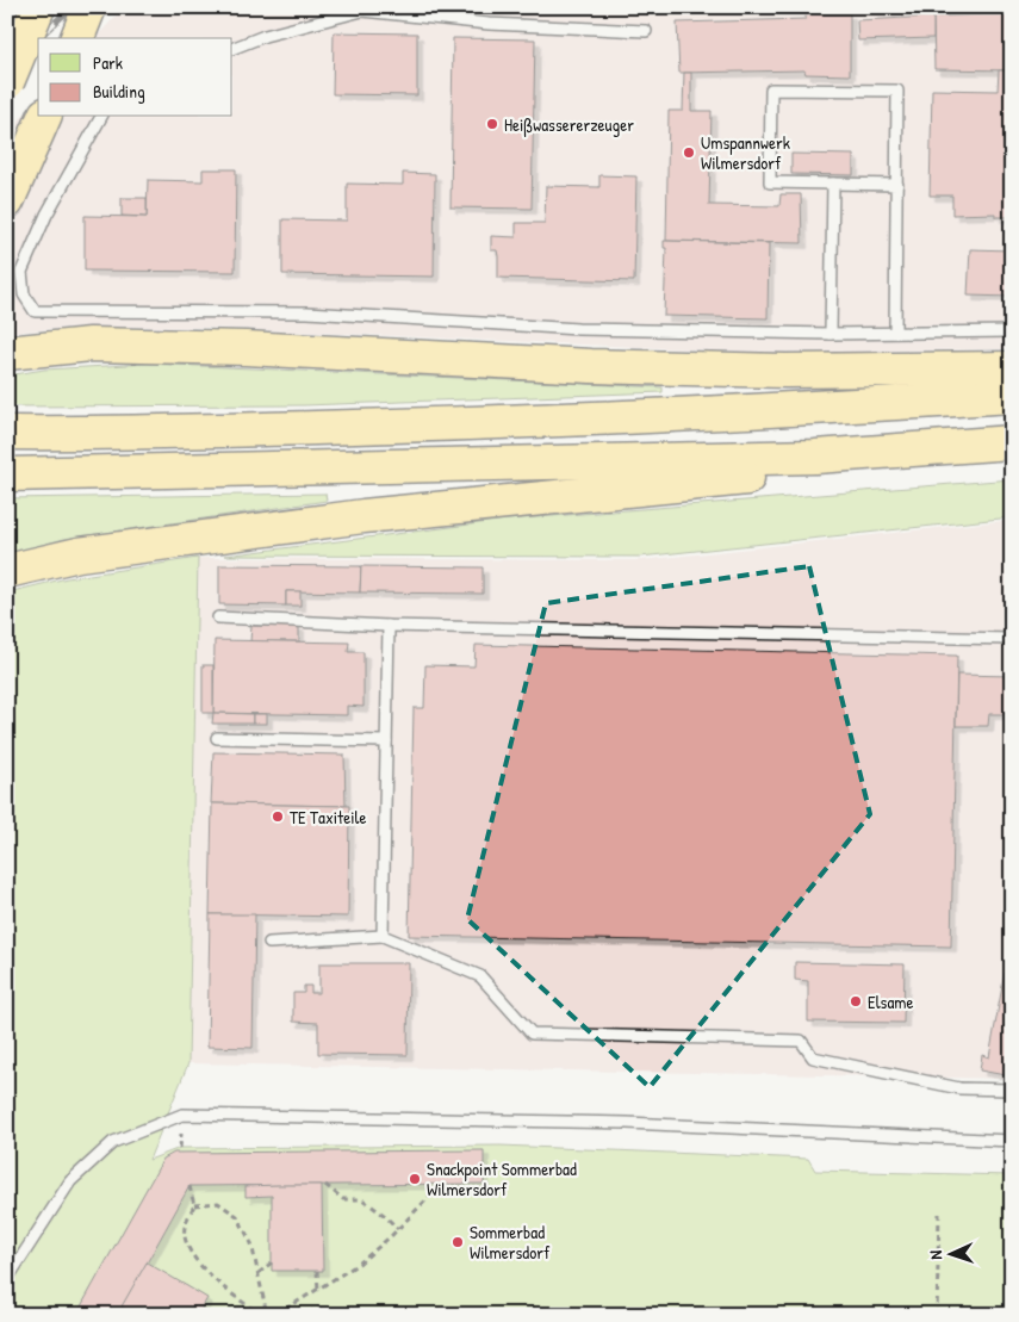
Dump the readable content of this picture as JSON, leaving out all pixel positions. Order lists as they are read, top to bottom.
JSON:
{
  "places": [
    "Heißwassererzeuger",
    "Umspannwerk Wilmersdorf",
    "TE Taxiteile",
    "Elsame",
    "Snackpoint Sommerbad Wilmersdorf",
    "Sommerbad Wilmersdorf"
  ],
  "legend": ["Park", "Building"],
  "north": "left"
}
